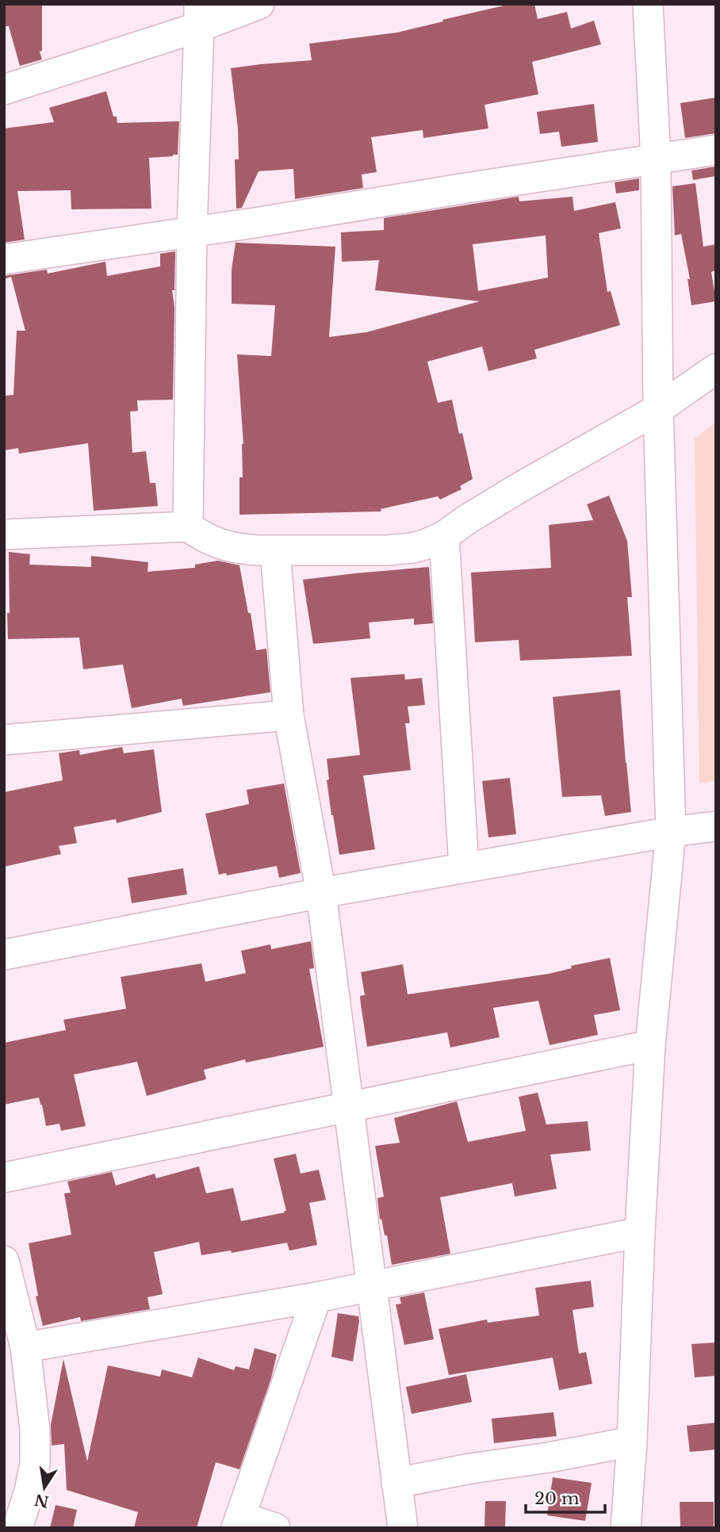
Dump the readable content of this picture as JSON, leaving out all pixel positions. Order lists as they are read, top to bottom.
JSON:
{
  "scale_bar": "20 m",
  "north": "bottom"
}
